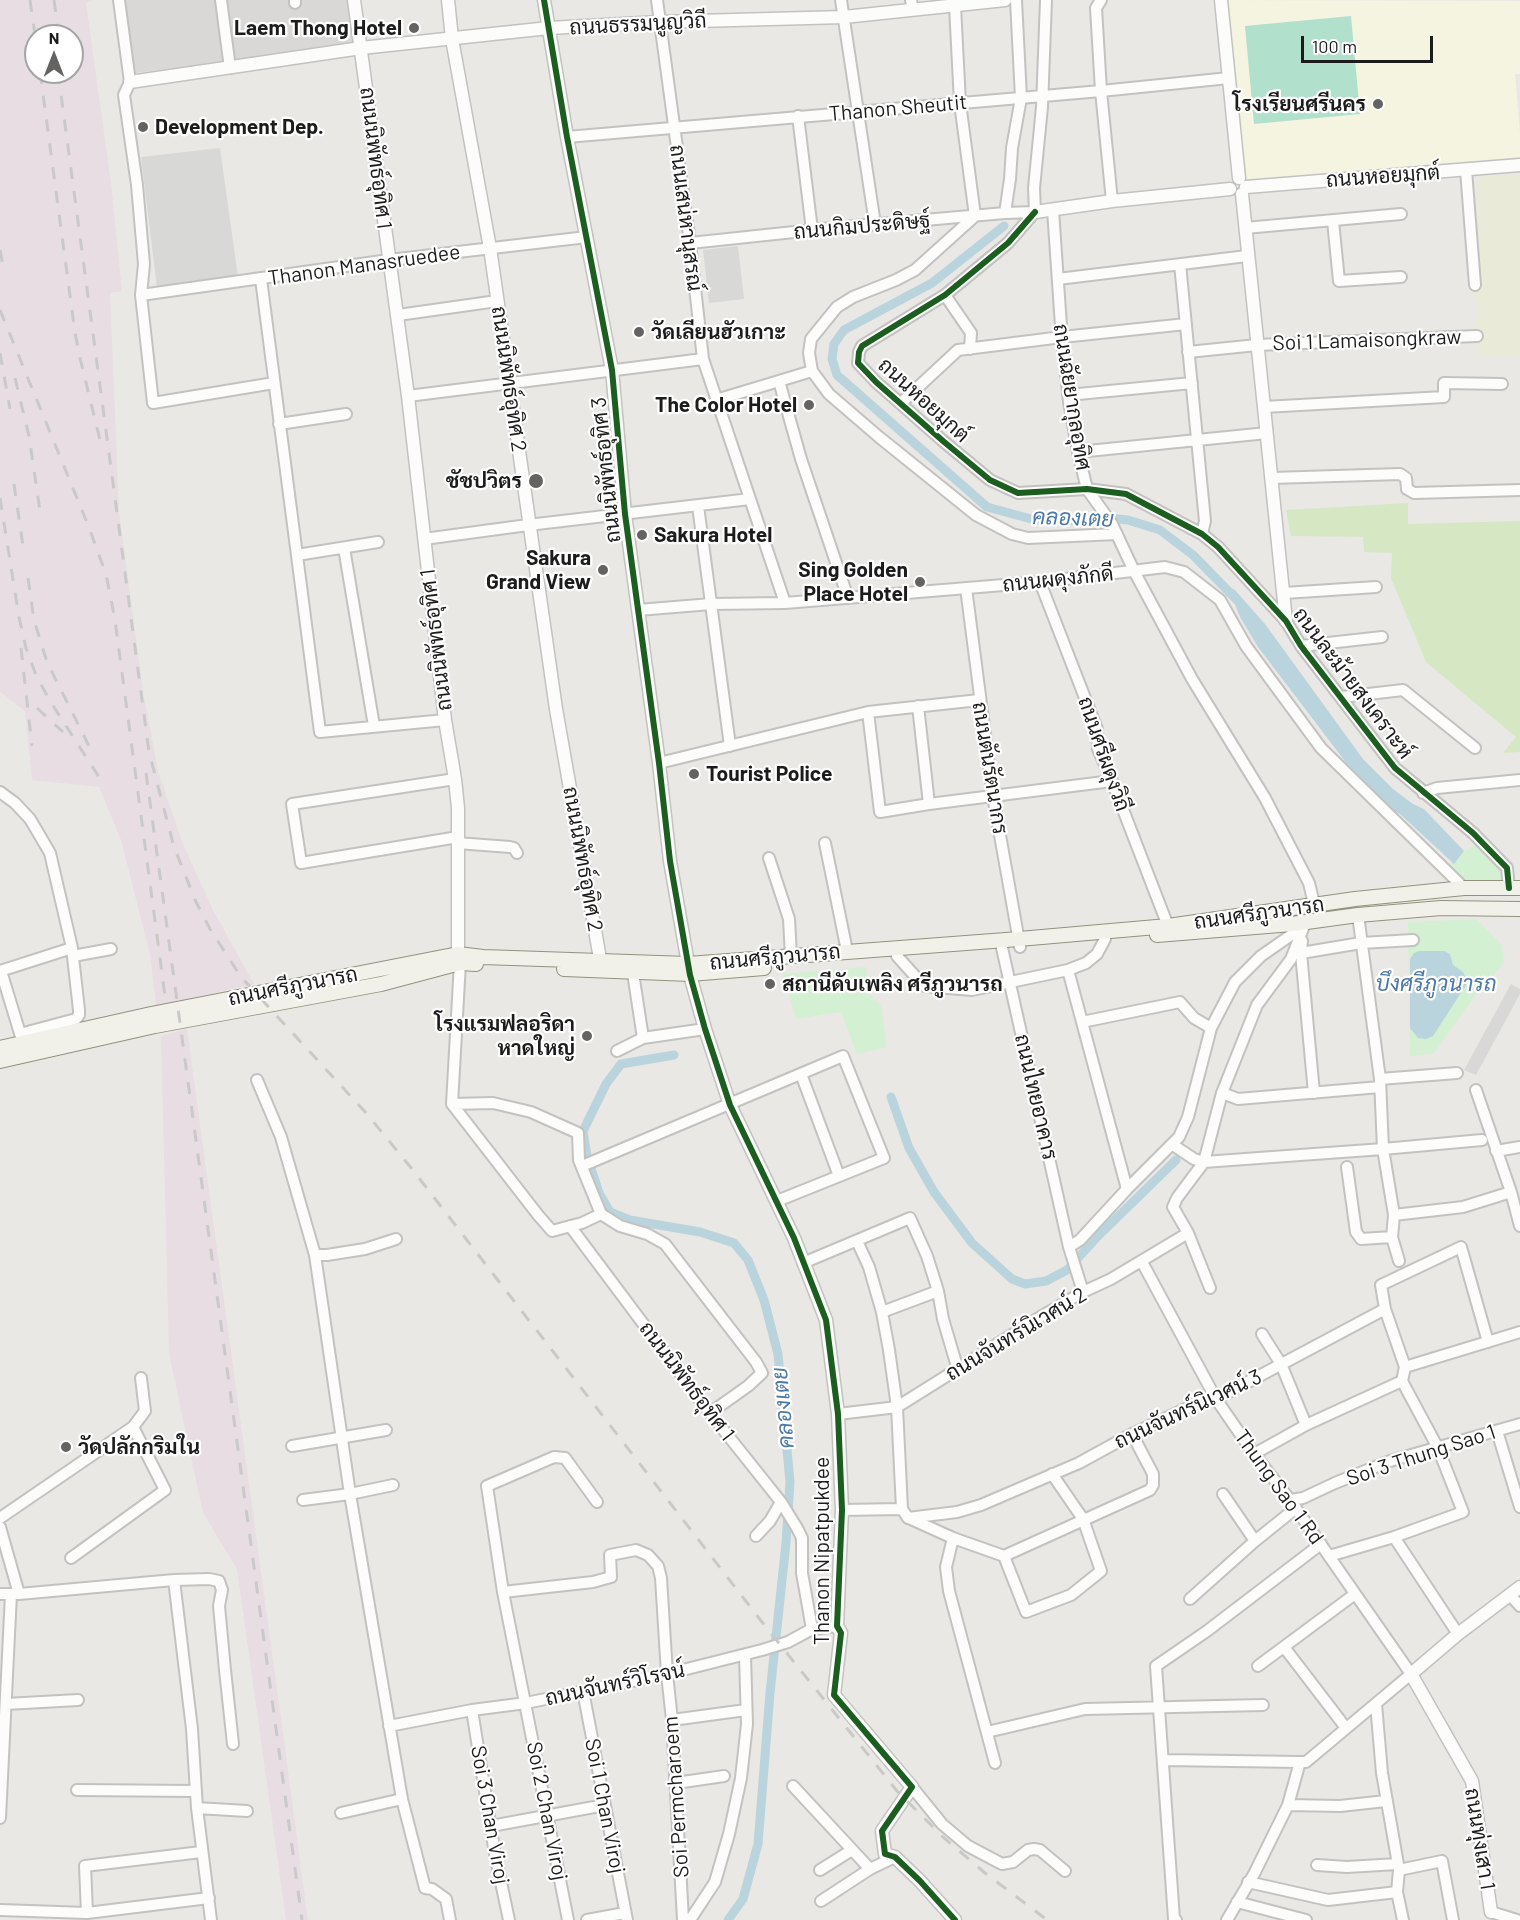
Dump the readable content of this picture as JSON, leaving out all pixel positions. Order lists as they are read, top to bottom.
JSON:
{
  "streets": {
    "main road": ["ถนนศรีภูวนารถ"],
    "street": [
      "ถนนธรรมนูญวิถี",
      "Thanon Sheutit",
      "ถนนนิพัทธ์อุทิศ 1",
      "ถนนหอยมุกต์",
      "ถนนเสน่หานุสรณ์",
      "ถนนกิมประดิษฐ์",
      "Thanon Manasruedee",
      "Soi 1 Lamaisongkraw",
      "ถนนนิพัทธ์อุทิศ 2",
      "ถนนฉัยยากุลอุทิศ",
      "ถนนนิพัทธ์อุทิศ 3",
      "ถนนผดุงภักดี",
      "ถนนละม้ายสงเคราะห์",
      "ถนนศรีผดุงวิถี",
      "ถนนตันรัตนากร",
      "ถนนไทยอาคาร",
      "ถนนจันทร์นิเวศน์ 2",
      "ถนนจันทร์นิเวศน์ 3",
      "Soi 3 Thung Sao 1",
      "Thung Sao 1 Rd",
      "Thanon Nipatpukdee",
      "ถนนจันทร์วิโรจน์",
      "Soi Permcharoem",
      "Soi 1 Chan Viroj",
      "Soi 2 Chan Viroj",
      "Soi 3 Chan Viroj",
      "ถนนทุ่งเสา 1"
    ]
  },
  "crossings": [
    ["ถนนธรรมนูญวิถี", "ถนนนิพัทธ์อุทิศ 1"],
    ["ถนนธรรมนูญวิถี", "ถนนเสน่หานุสรณ์"],
    ["ถนนธรรมนูญวิถี", "ถนนนิพัทธ์อุทิศ 2"],
    ["ถนนธรรมนูญวิถี", "ถนนนิพัทธ์อุทิศ 3"],
    ["Thanon Sheutit", "ถนนเสน่หานุสรณ์"],
    ["Thanon Sheutit", "ถนนนิพัทธ์อุทิศ 3"],
    ["Thanon Sheutit", "ถนนละม้ายสงเคราะห์"],
    ["ถนนนิพัทธ์อุทิศ 1", "Thanon Manasruedee"],
    ["ถนนนิพัทธ์อุทิศ 1", "ถนนศรีภูวนารถ"],
    ["ถนนนิพัทธ์อุทิศ 1", "ถนนจันทร์วิโรจน์"],
    ["ถนนหอยมุกต์", "ถนนกิมประดิษฐ์"],
    ["ถนนหอยมุกต์", "ถนนฉัยยากุลอุทิศ"],
    ["ถนนหอยมุกต์", "ถนนละม้ายสงเคราะห์"],
    ["ถนนเสน่หานุสรณ์", "ถนนกิมประดิษฐ์"],
    ["ถนนเสน่หานุสรณ์", "ถนนผดุงภักดี"],
    ["Thanon Manasruedee", "ถนนนิพัทธ์อุทิศ 2"],
    ["Thanon Manasruedee", "ถนนนิพัทธ์อุทิศ 3"],
    ["Soi 1 Lamaisongkraw", "ถนนละม้ายสงเคราะห์"],
    ["ถนนนิพัทธ์อุทิศ 2", "ถนนศรีภูวนารถ"],
    ["ถนนฉัยยากุลอุทิศ", "ถนนผดุงภักดี"],
    ["ถนนฉัยยากุลอุทิศ", "ถนนละม้ายสงเคราะห์"],
    ["ถนนนิพัทธ์อุทิศ 3", "ถนนผดุงภักดี"],
    ["ถนนนิพัทธ์อุทิศ 3", "ถนนศรีภูวนารถ"],
    ["ถนนนิพัทธ์อุทิศ 3", "Thanon Nipatpukdee"],
    ["ถนนผดุงภักดี", "ถนนศรีผดุงวิถี"],
    ["ถนนผดุงภักดี", "ถนนตันรัตนากร"],
    ["ถนนผดุงภักดี", "ถนนศรีภูวนารถ"],
    ["ถนนละม้ายสงเคราะห์", "ถนนศรีภูวนารถ"],
    ["ถนนศรีผดุงวิถี", "ถนนศรีภูวนารถ"],
    ["ถนนตันรัตนากร", "ถนนศรีภูวนารถ"],
    ["ถนนศรีภูวนารถ", "ถนนไทยอาคาร"],
    ["ถนนศรีภูวนารถ", "Thanon Nipatpukdee"],
    ["ถนนไทยอาคาร", "ถนนจันทร์นิเวศน์ 2"],
    ["ถนนจันทร์นิเวศน์ 2", "Thung Sao 1 Rd"],
    ["ถนนจันทร์นิเวศน์ 2", "Thanon Nipatpukdee"],
    ["ถนนจันทร์นิเวศน์ 3", "Thung Sao 1 Rd"],
    ["ถนนจันทร์นิเวศน์ 3", "Thanon Nipatpukdee"],
    ["Soi 3 Thung Sao 1", "Thung Sao 1 Rd"],
    ["Thung Sao 1 Rd", "ถนนทุ่งเสา 1"],
    ["Thanon Nipatpukdee", "ถนนจันทร์วิโรจน์"],
    ["ถนนจันทร์วิโรจน์", "Soi Permcharoem"],
    ["ถนนจันทร์วิโรจน์", "Soi 1 Chan Viroj"],
    ["ถนนจันทร์วิโรจน์", "Soi 2 Chan Viroj"],
    ["ถนนจันทร์วิโรจน์", "Soi 3 Chan Viroj"],
    ["Soi Permcharoem", "Soi 2 Chan Viroj"]
  ],
  "water": ["คลองเตย", "บึงศรีภูวนารถ"],
  "places": [
    "Laem Thong Hotel",
    "โรงเรียนศรีนคร",
    "Development Dep.",
    "วัดเลียนฮัวเกาะ",
    "The Color Hotel",
    "ชัชปวิตร",
    "Sakura Hotel",
    "Sakura Grand View",
    "Sing Golden Place Hotel",
    "Tourist Police",
    "สถานีดับเพลิง ศรีภูวนารถ",
    "โรงแรมฟลอริดา หาดใหญ่",
    "วัดปลักกริมใน"
  ],
  "scale_bar": "100 m",
  "north": "top"
}
